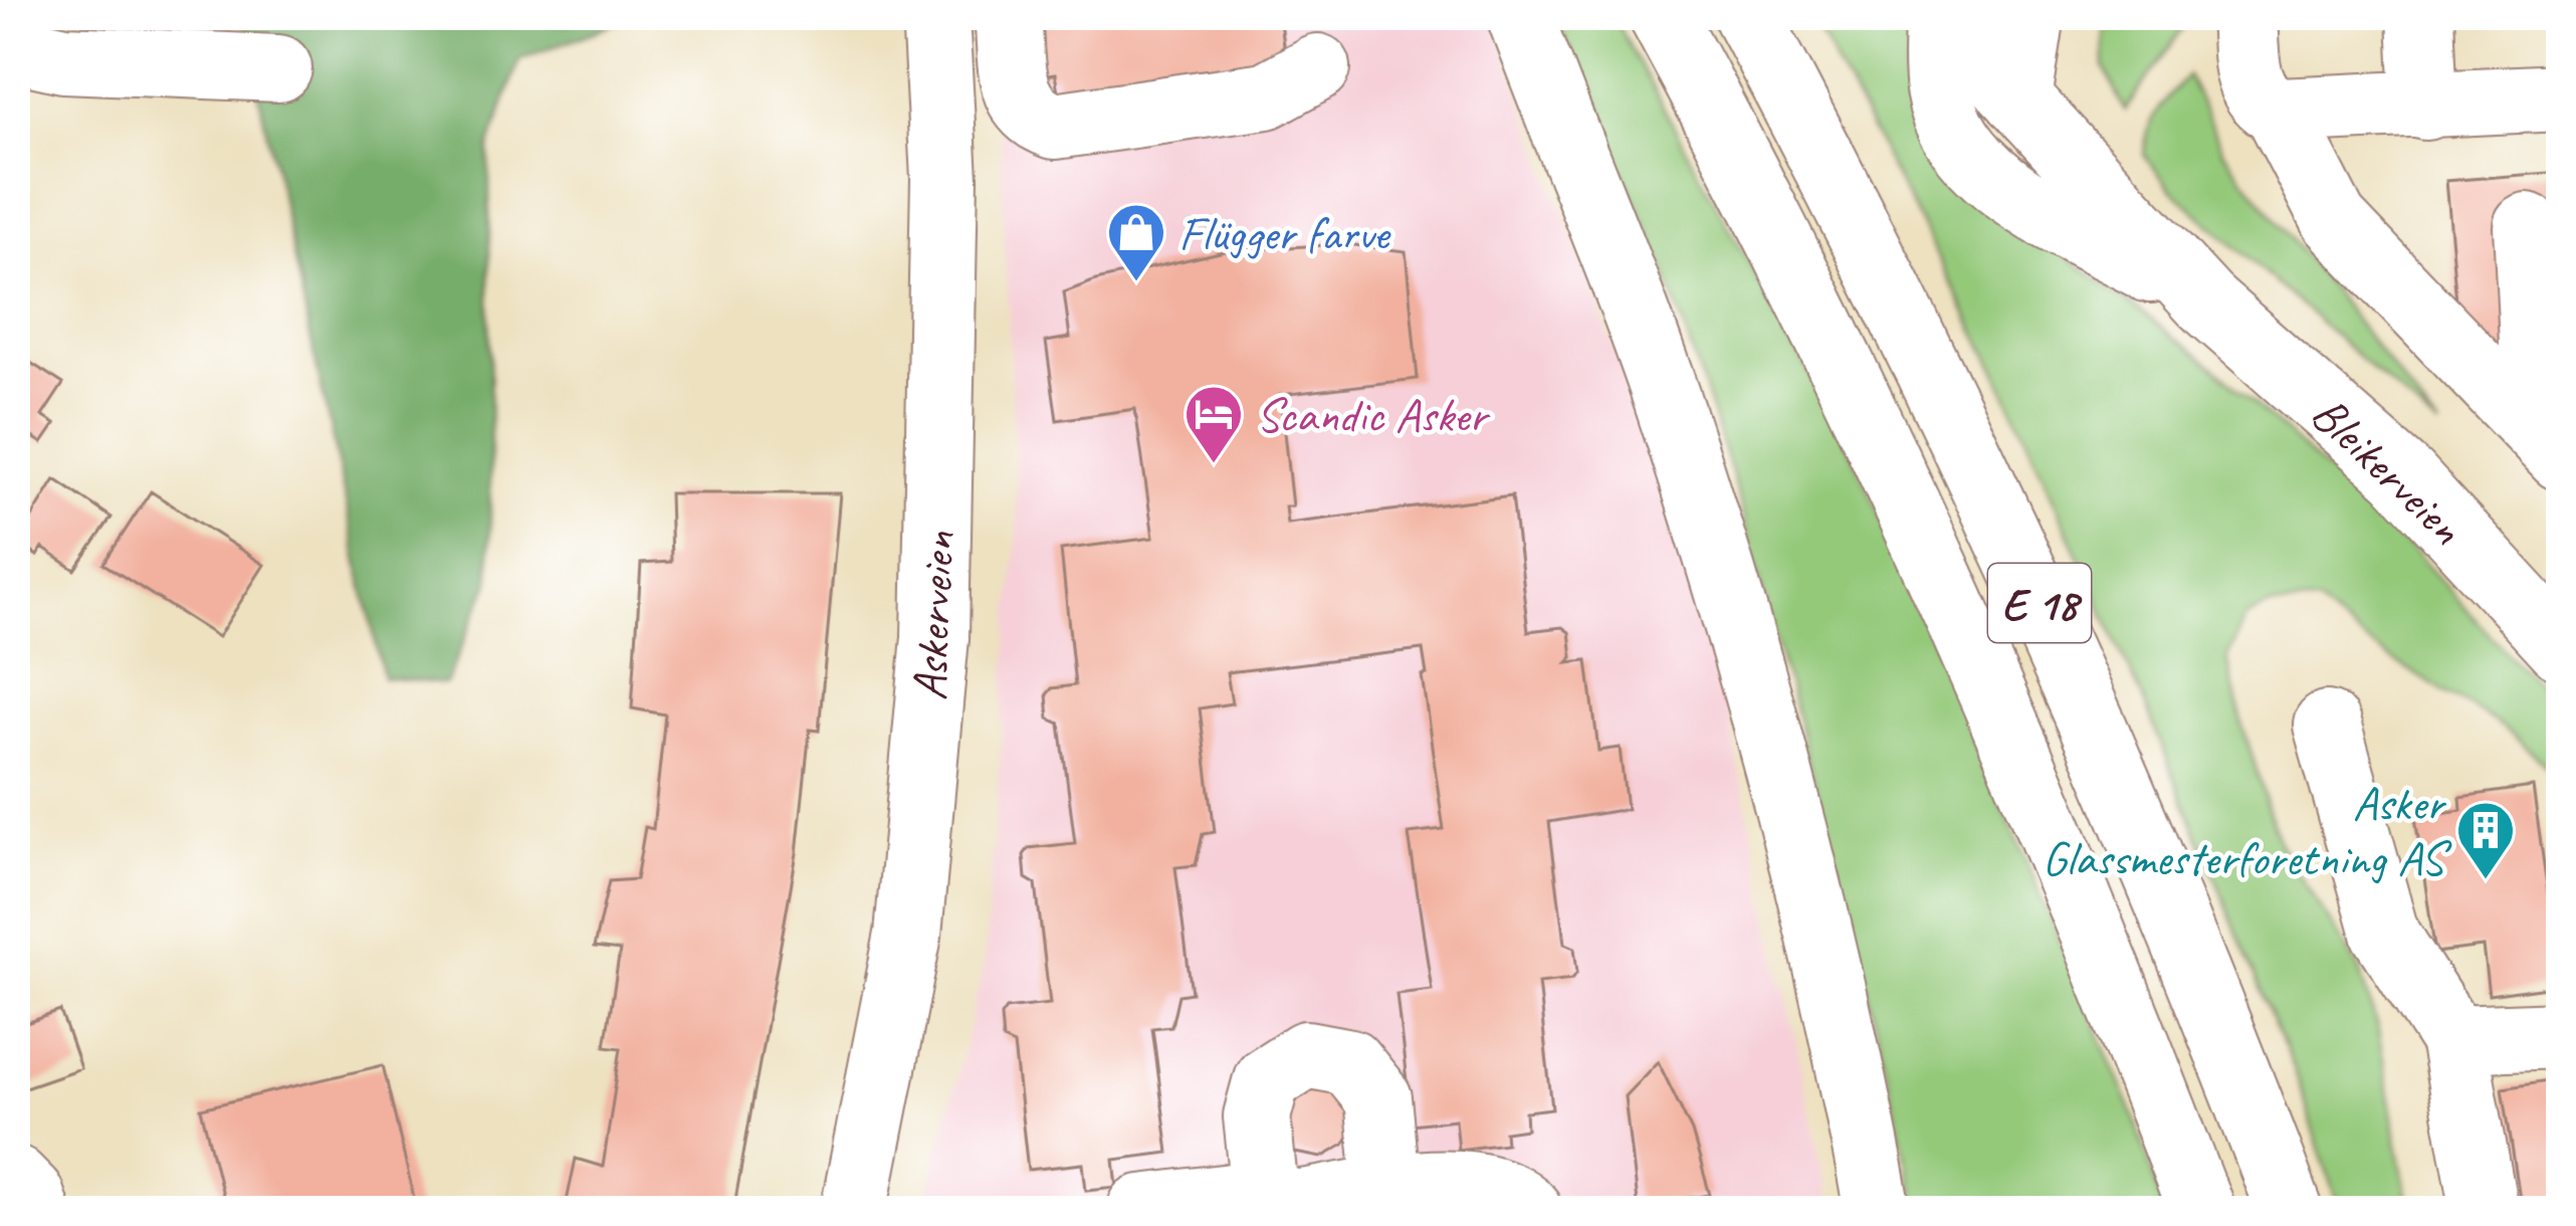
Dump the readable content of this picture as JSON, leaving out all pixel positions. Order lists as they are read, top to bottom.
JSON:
{
  "streets": {
    "main road": ["Bleikerveien", "E 18", "Askerveien"]
  },
  "places": {
    "shop": ["Flügger farve"],
    "hotel": ["Scandic Asker"],
    "building": ["Asker Glassmesterforetning AS"]
  }
}
